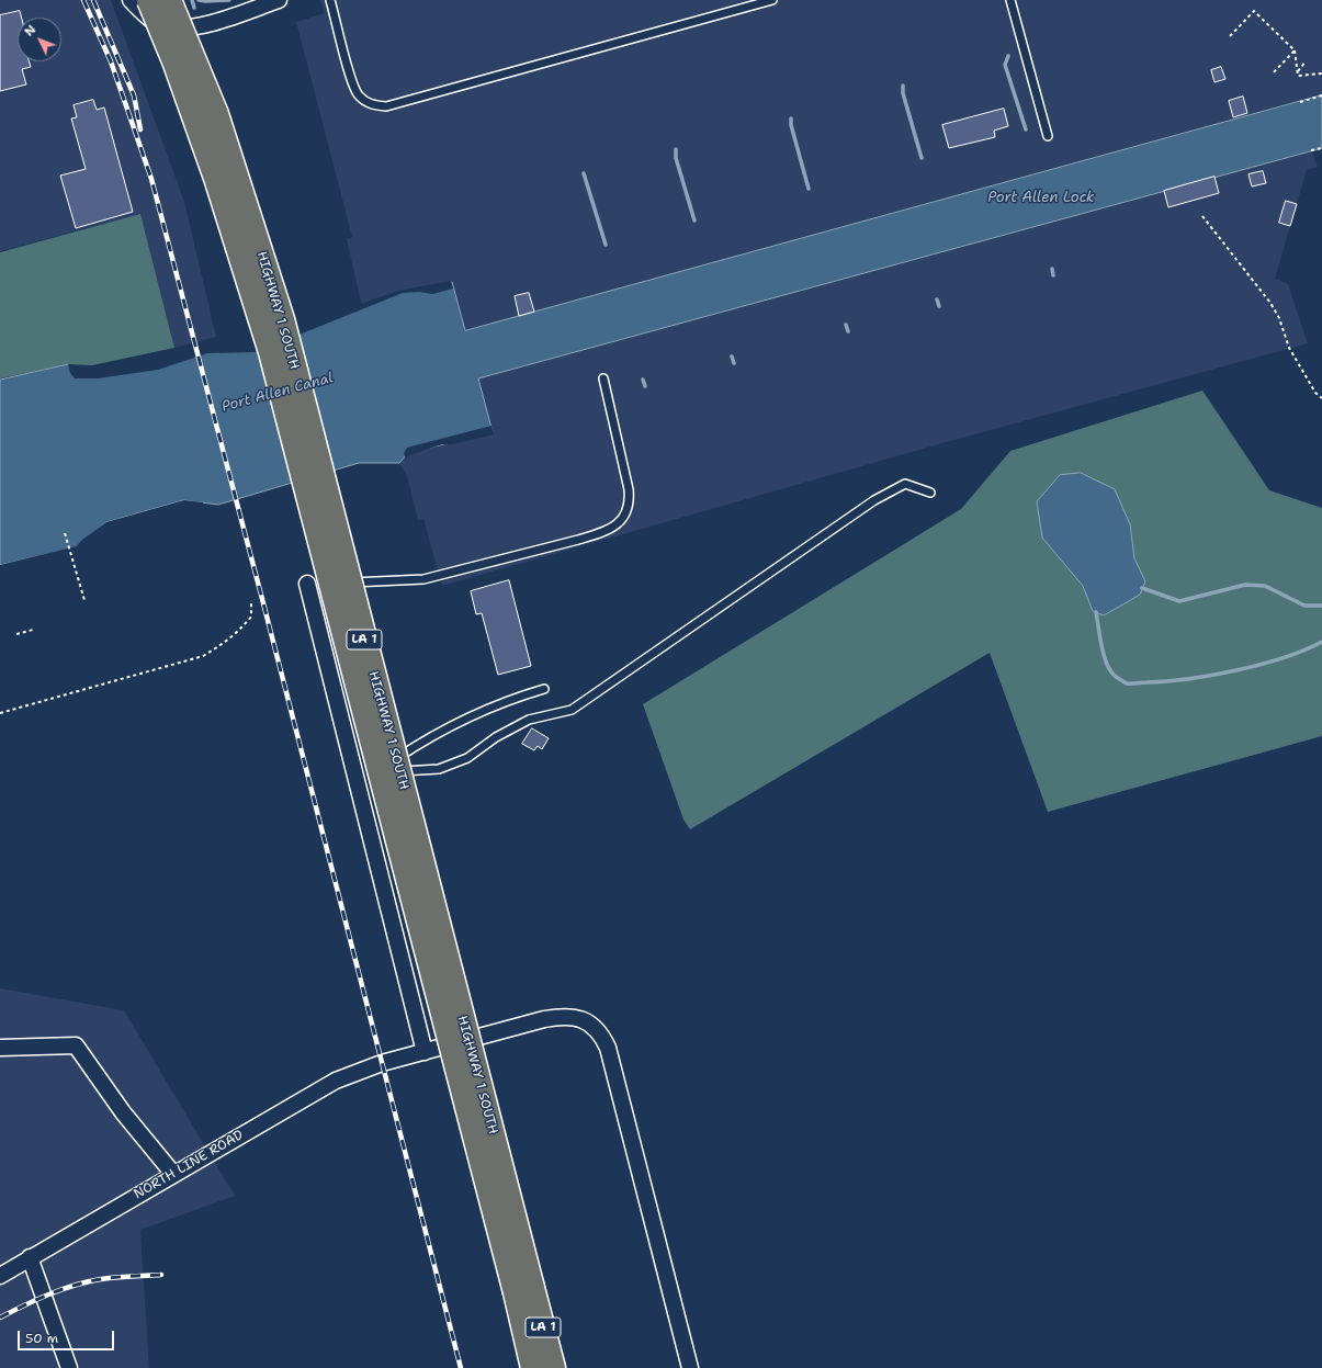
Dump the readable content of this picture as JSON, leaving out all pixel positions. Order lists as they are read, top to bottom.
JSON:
{
  "streets": {
    "highway": ["HIGHWAY 1 SOUTH", "LA 1"],
    "street": ["NORTH LINE ROAD"]
  },
  "water": ["Port Allen Lock", "Port Allen Canal"],
  "scale_bar": "50 m",
  "north": "top left"
}
